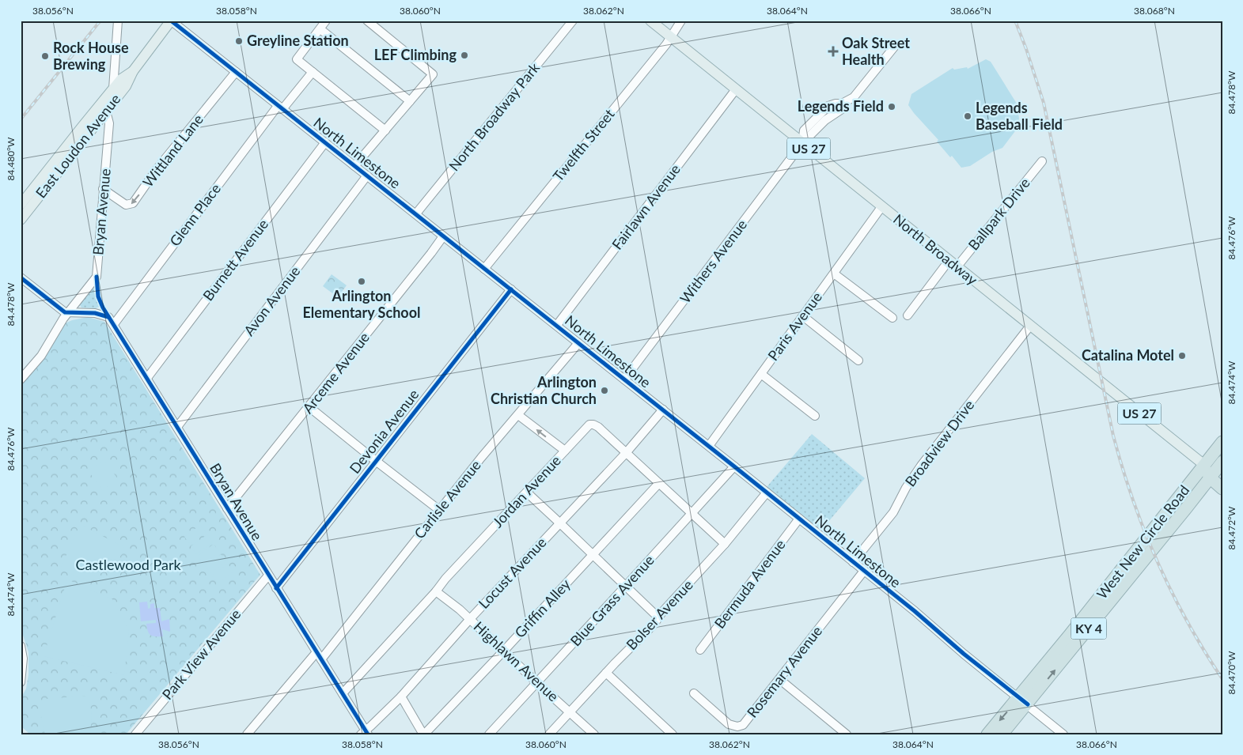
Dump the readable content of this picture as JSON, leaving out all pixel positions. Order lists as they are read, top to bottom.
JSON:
{
  "streets": {
    "highway": ["US 27", "West New Circle Road", "KY 4"],
    "main road": ["East Loudon Avenue", "North Broadway"],
    "street": [
      "North Broadway Park",
      "Twelfth Street",
      "Wittland Lane",
      "North Limestone",
      "Fairlawn Avenue",
      "Bryan Avenue",
      "Ballpark Drive",
      "Glenn Place",
      "Burnett Avenue",
      "Withers Avenue",
      "Avon Avenue",
      "Paris Avenue",
      "Arceme Avenue",
      "Devonia Avenue",
      "Broadview Drive",
      "Jordan Avenue",
      "Carlisle Avenue",
      "Locust Avenue",
      "Bermuda Avenue",
      "Blue Grass Avenue",
      "Griffin Alley",
      "Bolser Avenue",
      "Park View Avenue",
      "Highlawn Avenue",
      "Rosemary Avenue"
    ]
  },
  "crossings": [
    ["North Broadway Park", "North Limestone"],
    ["Twelfth Street", "North Limestone"],
    ["Twelfth Street", "North Broadway"],
    ["East Loudon Avenue", "North Limestone"],
    ["East Loudon Avenue", "Bryan Avenue"],
    ["US 27", "North Broadway"],
    ["US 27", "West New Circle Road"],
    ["Wittland Lane", "North Limestone"],
    ["Wittland Lane", "Bryan Avenue"],
    ["North Limestone", "Fairlawn Avenue"],
    ["North Limestone", "Glenn Place"],
    ["North Limestone", "Burnett Avenue"],
    ["North Limestone", "Withers Avenue"],
    ["North Limestone", "Avon Avenue"],
    ["North Limestone", "Paris Avenue"],
    ["North Limestone", "Arceme Avenue"],
    ["North Limestone", "Devonia Avenue"],
    ["North Limestone", "Broadview Drive"],
    ["North Limestone", "Carlisle Avenue"],
    ["North Limestone", "West New Circle Road"],
    ["North Limestone", "Locust Avenue"],
    ["North Limestone", "Bermuda Avenue"],
    ["North Limestone", "Blue Grass Avenue"],
    ["North Limestone", "Bolser Avenue"],
    ["North Limestone", "KY 4"],
    ["North Limestone", "Rosemary Avenue"],
    ["Fairlawn Avenue", "North Broadway"],
    ["Bryan Avenue", "Glenn Place"],
    ["Bryan Avenue", "Burnett Avenue"],
    ["Bryan Avenue", "Avon Avenue"],
    ["Bryan Avenue", "Arceme Avenue"],
    ["Bryan Avenue", "Devonia Avenue"],
    ["Bryan Avenue", "Jordan Avenue"],
    ["Bryan Avenue", "Carlisle Avenue"],
    ["Bryan Avenue", "Locust Avenue"],
    ["Bryan Avenue", "Park View Avenue"],
    ["Ballpark Drive", "North Broadway"],
    ["North Broadway", "Withers Avenue"],
    ["North Broadway", "Paris Avenue"],
    ["North Broadway", "Broadview Drive"],
    ["North Broadway", "West New Circle Road"],
    ["Jordan Avenue", "Locust Avenue"],
    ["Jordan Avenue", "Blue Grass Avenue"],
    ["Jordan Avenue", "Griffin Alley"],
    ["Jordan Avenue", "Bolser Avenue"],
    ["Jordan Avenue", "Highlawn Avenue"],
    ["West New Circle Road", "KY 4"],
    ["Locust Avenue", "Highlawn Avenue"],
    ["Blue Grass Avenue", "Highlawn Avenue"],
    ["Griffin Alley", "Highlawn Avenue"],
    ["Bolser Avenue", "Highlawn Avenue"]
  ],
  "one_way": ["Wittland Lane"],
  "parks": ["Castlewood Park"],
  "places": {
    "other": [
      "Greyline Station",
      "LEF Climbing",
      "Rock House Brewing",
      "Legends Field",
      "Legends Baseball Field",
      "Arlington Elementary School",
      "Catalina Motel",
      "Arlington Christian Church"
    ],
    "health": ["Oak Street Health"]
  },
  "coordinates": [
    "38.056°N",
    "38.058°N",
    "38.060°N",
    "38.062°N",
    "38.064°N",
    "38.066°N",
    "38.068°N",
    "84.478°W",
    "84.480°W",
    "84.476°W",
    "84.474°W",
    "84.472°W",
    "84.470°W"
  ]
}
